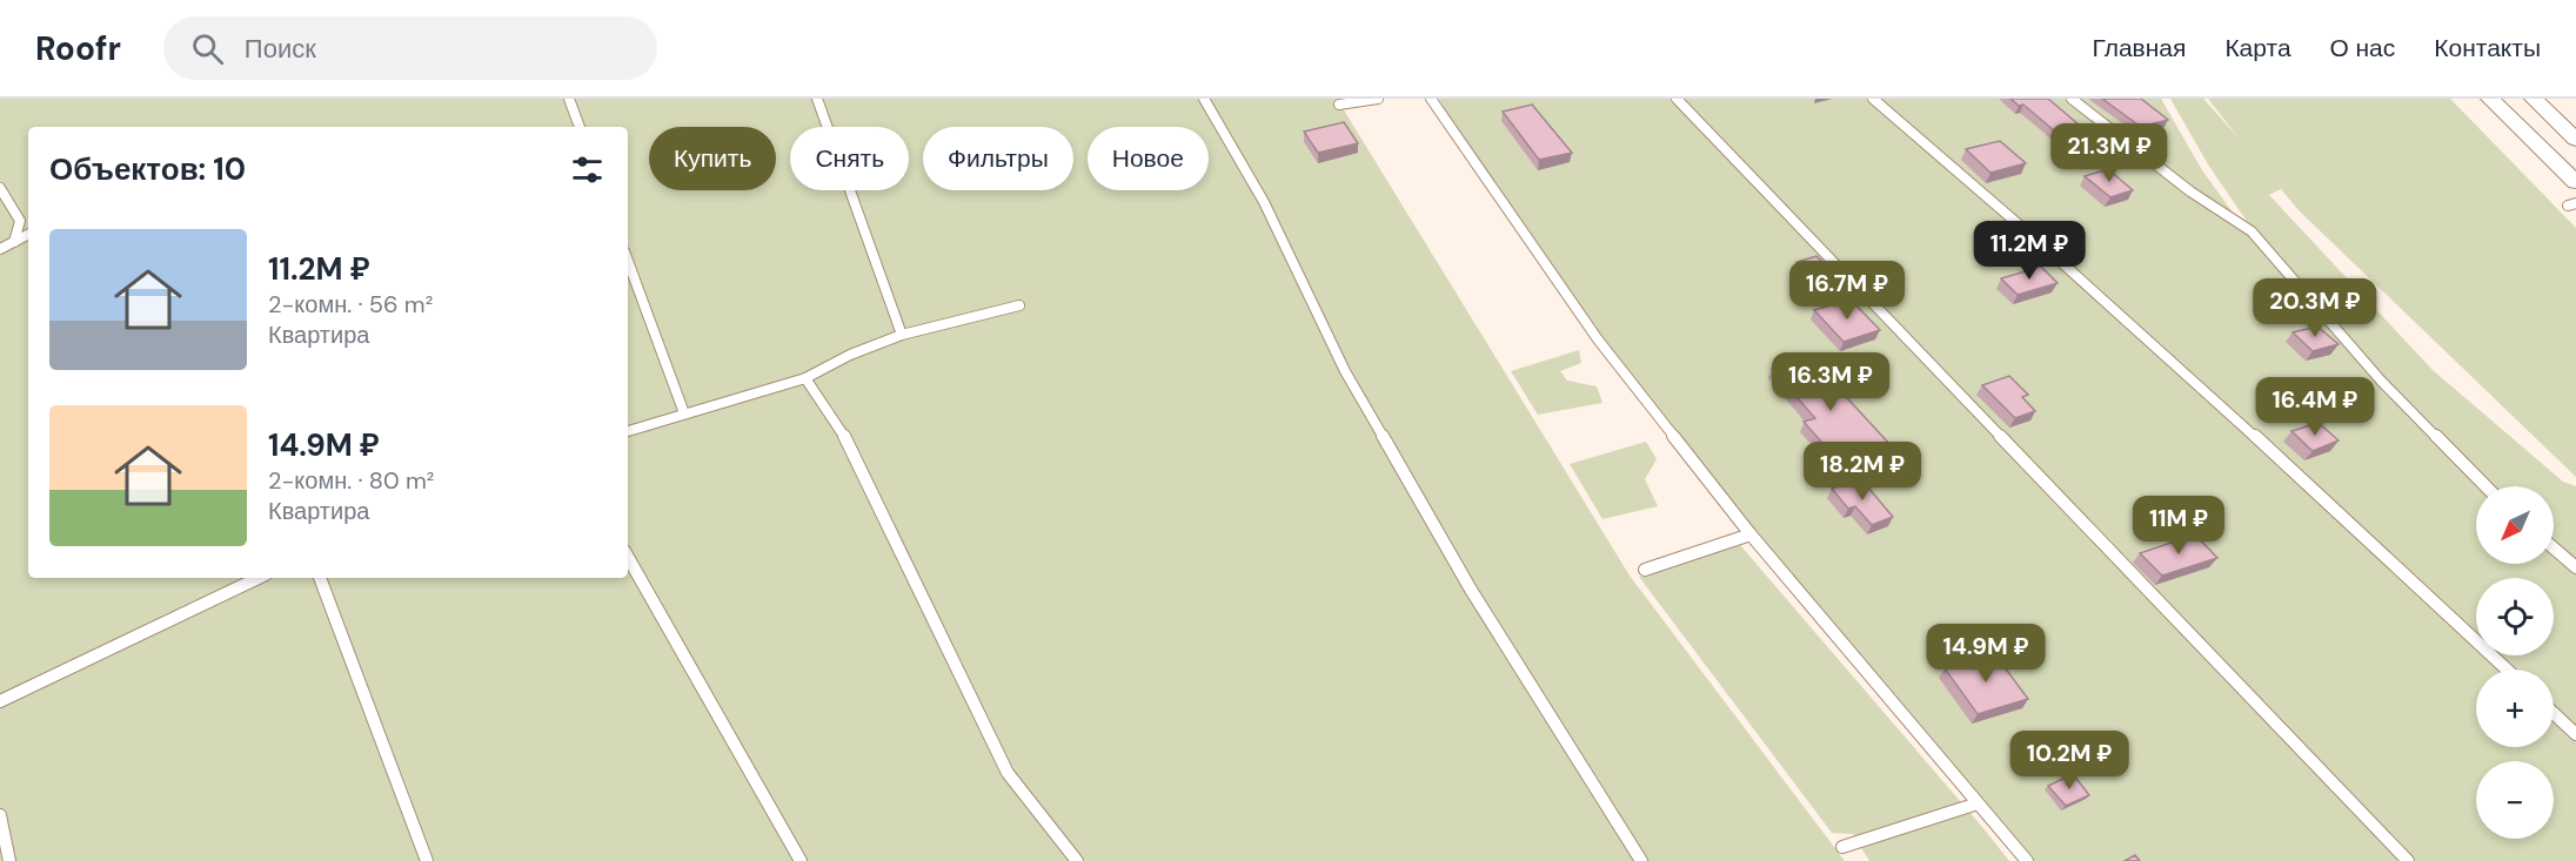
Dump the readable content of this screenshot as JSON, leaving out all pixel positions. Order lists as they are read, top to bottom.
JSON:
{
  "north": "bottom left",
  "page": {
    "header": "Roofr",
    "search": "Поиск",
    "nav": [
      "Главная",
      "Карта",
      "О нас",
      "Контакты"
    ],
    "price": [
      "21.3M ₽",
      "11.2M ₽",
      "16.7M ₽",
      "20.3M ₽",
      "16.3M ₽",
      "16.4M ₽",
      "18.2M ₽",
      "11M ₽",
      "14.9M ₽",
      "10.2M ₽"
    ],
    "chip": [
      "Купить",
      "Снять",
      "Фильтры",
      "Новое"
    ],
    "heading": "Объектов: 10",
    "list": [
      {
        "name": "11.2M ₽",
        "note": "2-комн. · 56 m² · Квартира"
      },
      {
        "name": "14.9M ₽",
        "note": "2-комн. · 80 m² · Квартира"
      }
    ],
    "map_buttons": ["+", "−"]
  }
}
